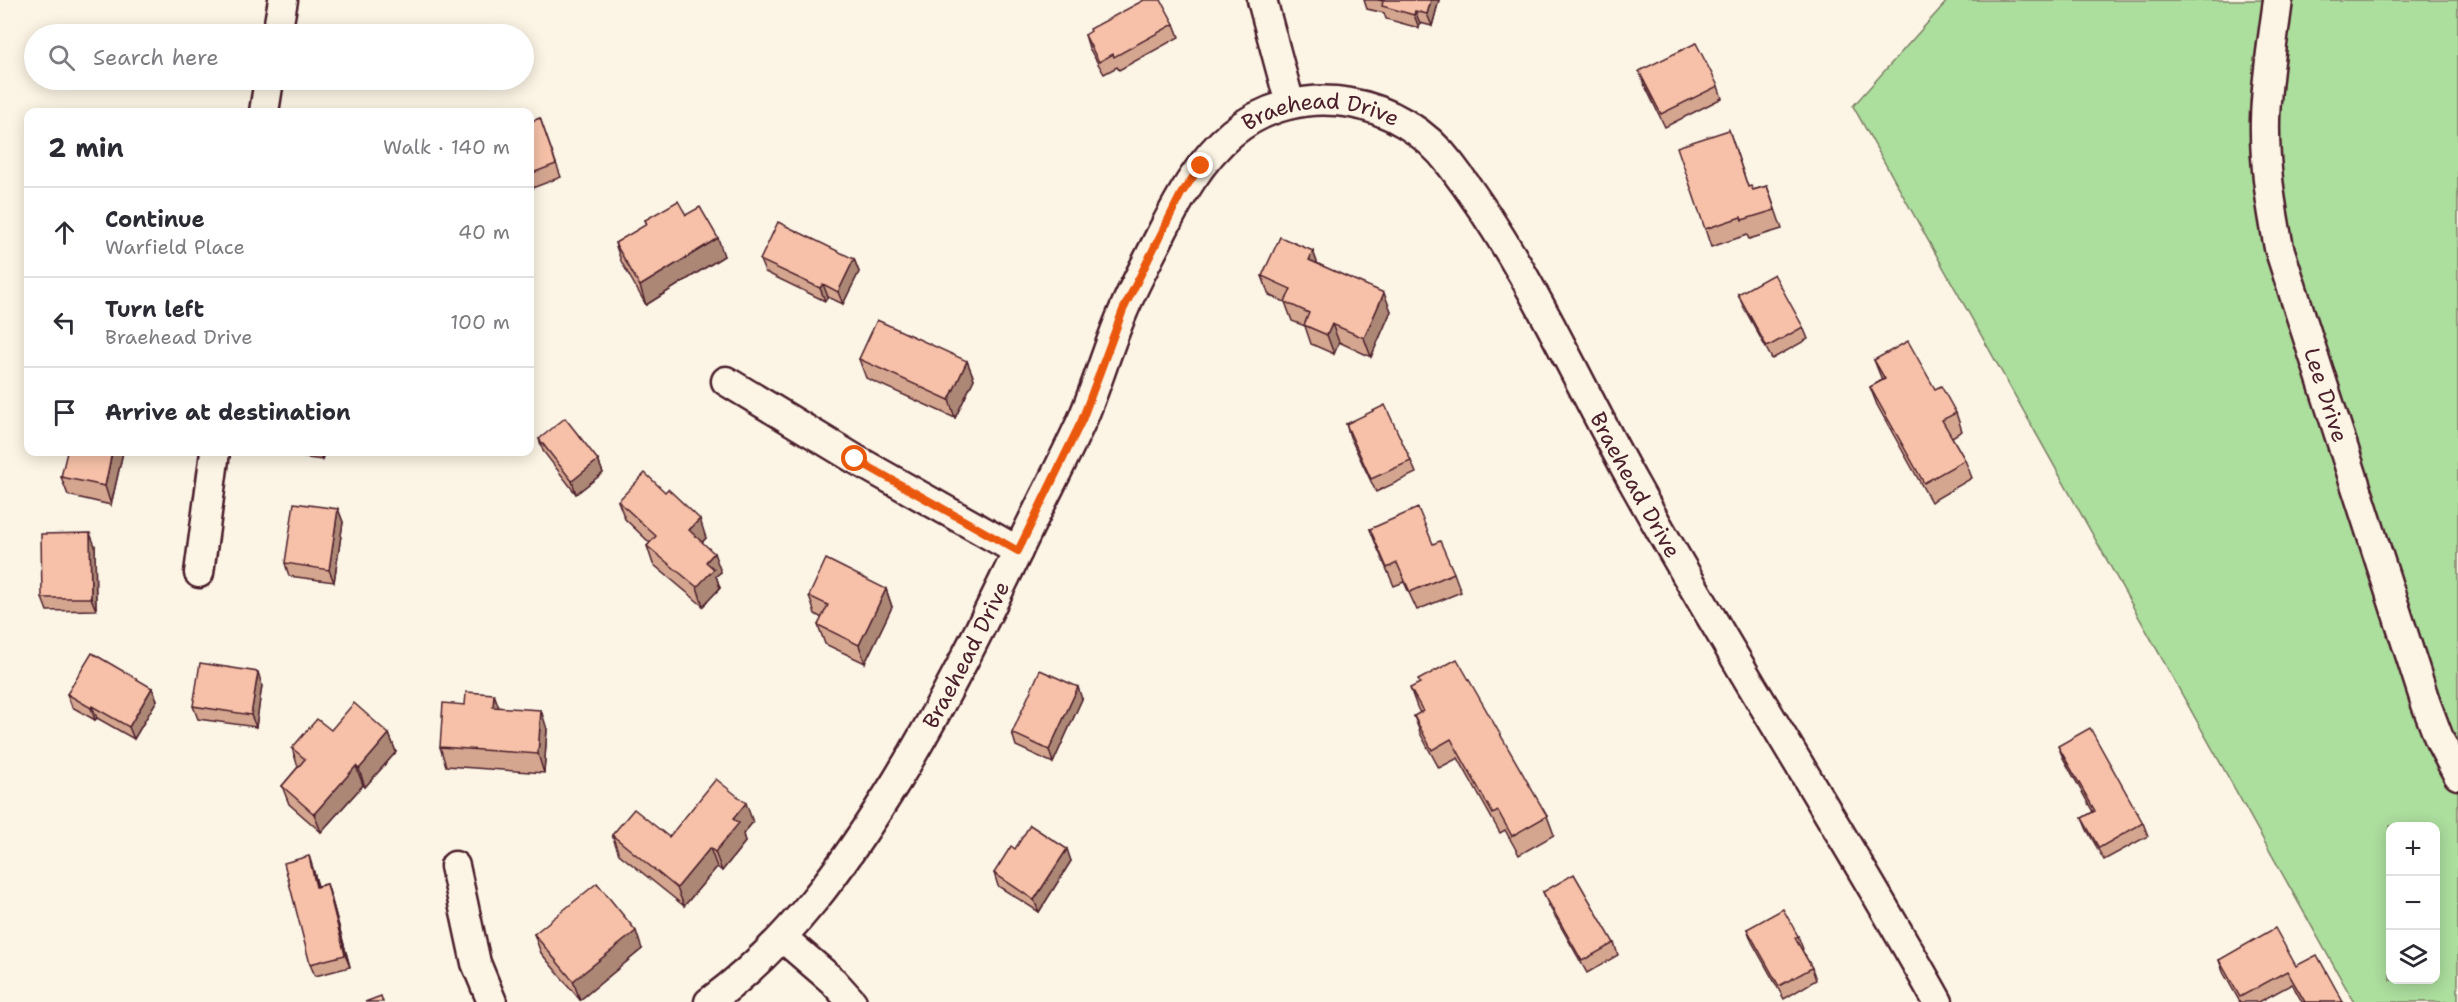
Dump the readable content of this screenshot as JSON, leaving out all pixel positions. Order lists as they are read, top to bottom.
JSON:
{
  "streets": {
    "street": ["Braehead Drive", "Lee Drive"]
  },
  "page": {
    "search": "Search here",
    "heading": ["2 min", "Walk · 140 m"],
    "list": [
      ["Continue", "Warfield Place", "40 m"],
      ["Turn left", "Braehead Drive", "100 m"],
      "Arrive at destination"
    ],
    "map_buttons": ["+", "−"]
  }
}
